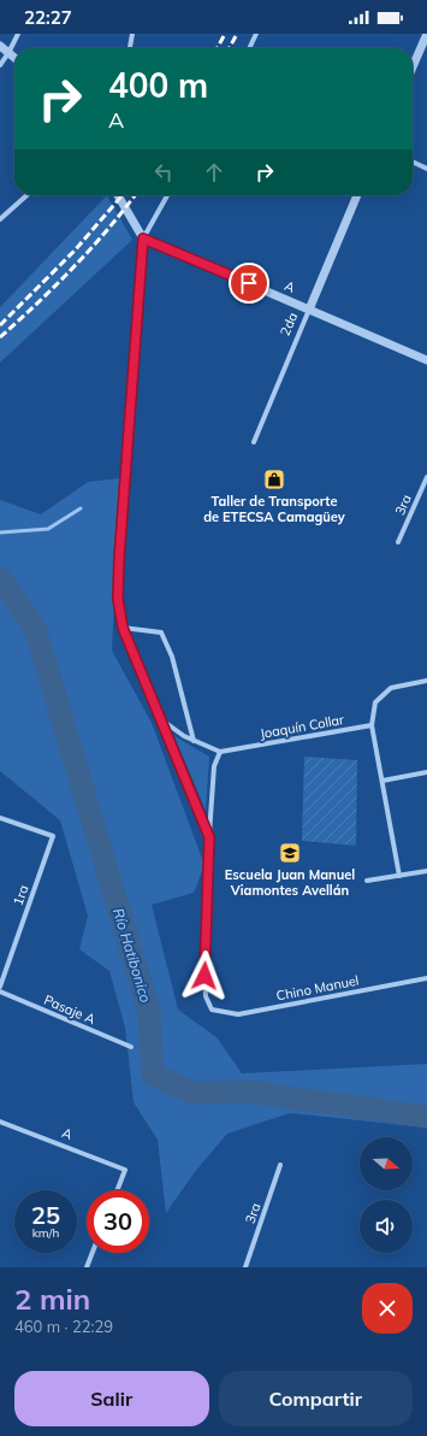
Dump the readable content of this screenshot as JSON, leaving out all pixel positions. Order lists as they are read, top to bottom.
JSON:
{
  "streets": {
    "street": [
      "A",
      "2da",
      "3ra",
      "Joaquín Collar",
      "1ra",
      "Chino Manuel",
      "Pasaje A"
    ]
  },
  "crossings": [
    ["A", "2da"]
  ],
  "water": ["Río Hatibonico"],
  "places": {
    "shop": ["Taller de Transporte de ETECSA Camagüey"],
    "school or university": ["Escuela Juan Manuel Viamontes Avellán"]
  },
  "north": "right",
  "page": {
    "status": "22:27",
    "turn": ["400 m", "A"],
    "speed": "25 km/h",
    "limit": "30",
    "heading": ["2 min", "460 m · 22:29"],
    "buttons": ["Salir", "Compartir"]
  }
}
